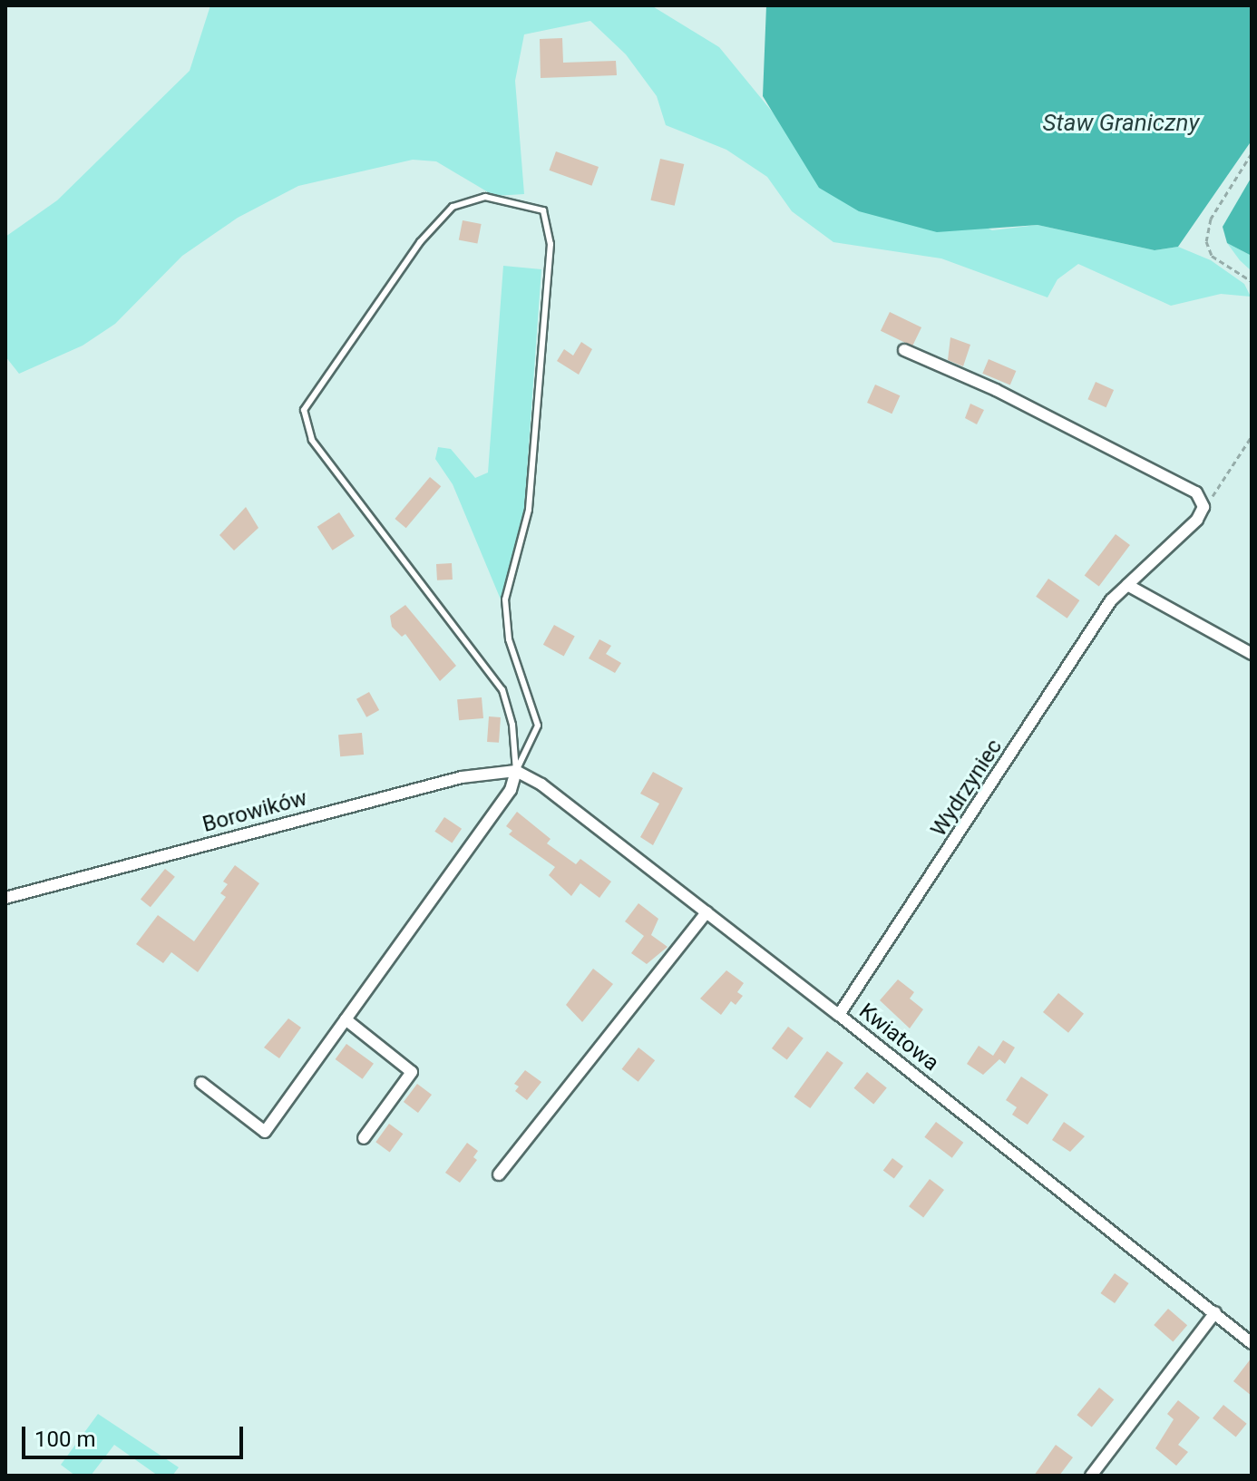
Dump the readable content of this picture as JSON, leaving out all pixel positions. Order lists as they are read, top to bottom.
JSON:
{
  "streets": {
    "street": ["Wydrzyniec", "Borowików", "Kwiatowa"]
  },
  "crossings": [
    ["Wydrzyniec", "Kwiatowa"],
    ["Borowików", "Kwiatowa"]
  ],
  "water": ["Staw Graniczny"],
  "scale_bar": "100 m"
}
